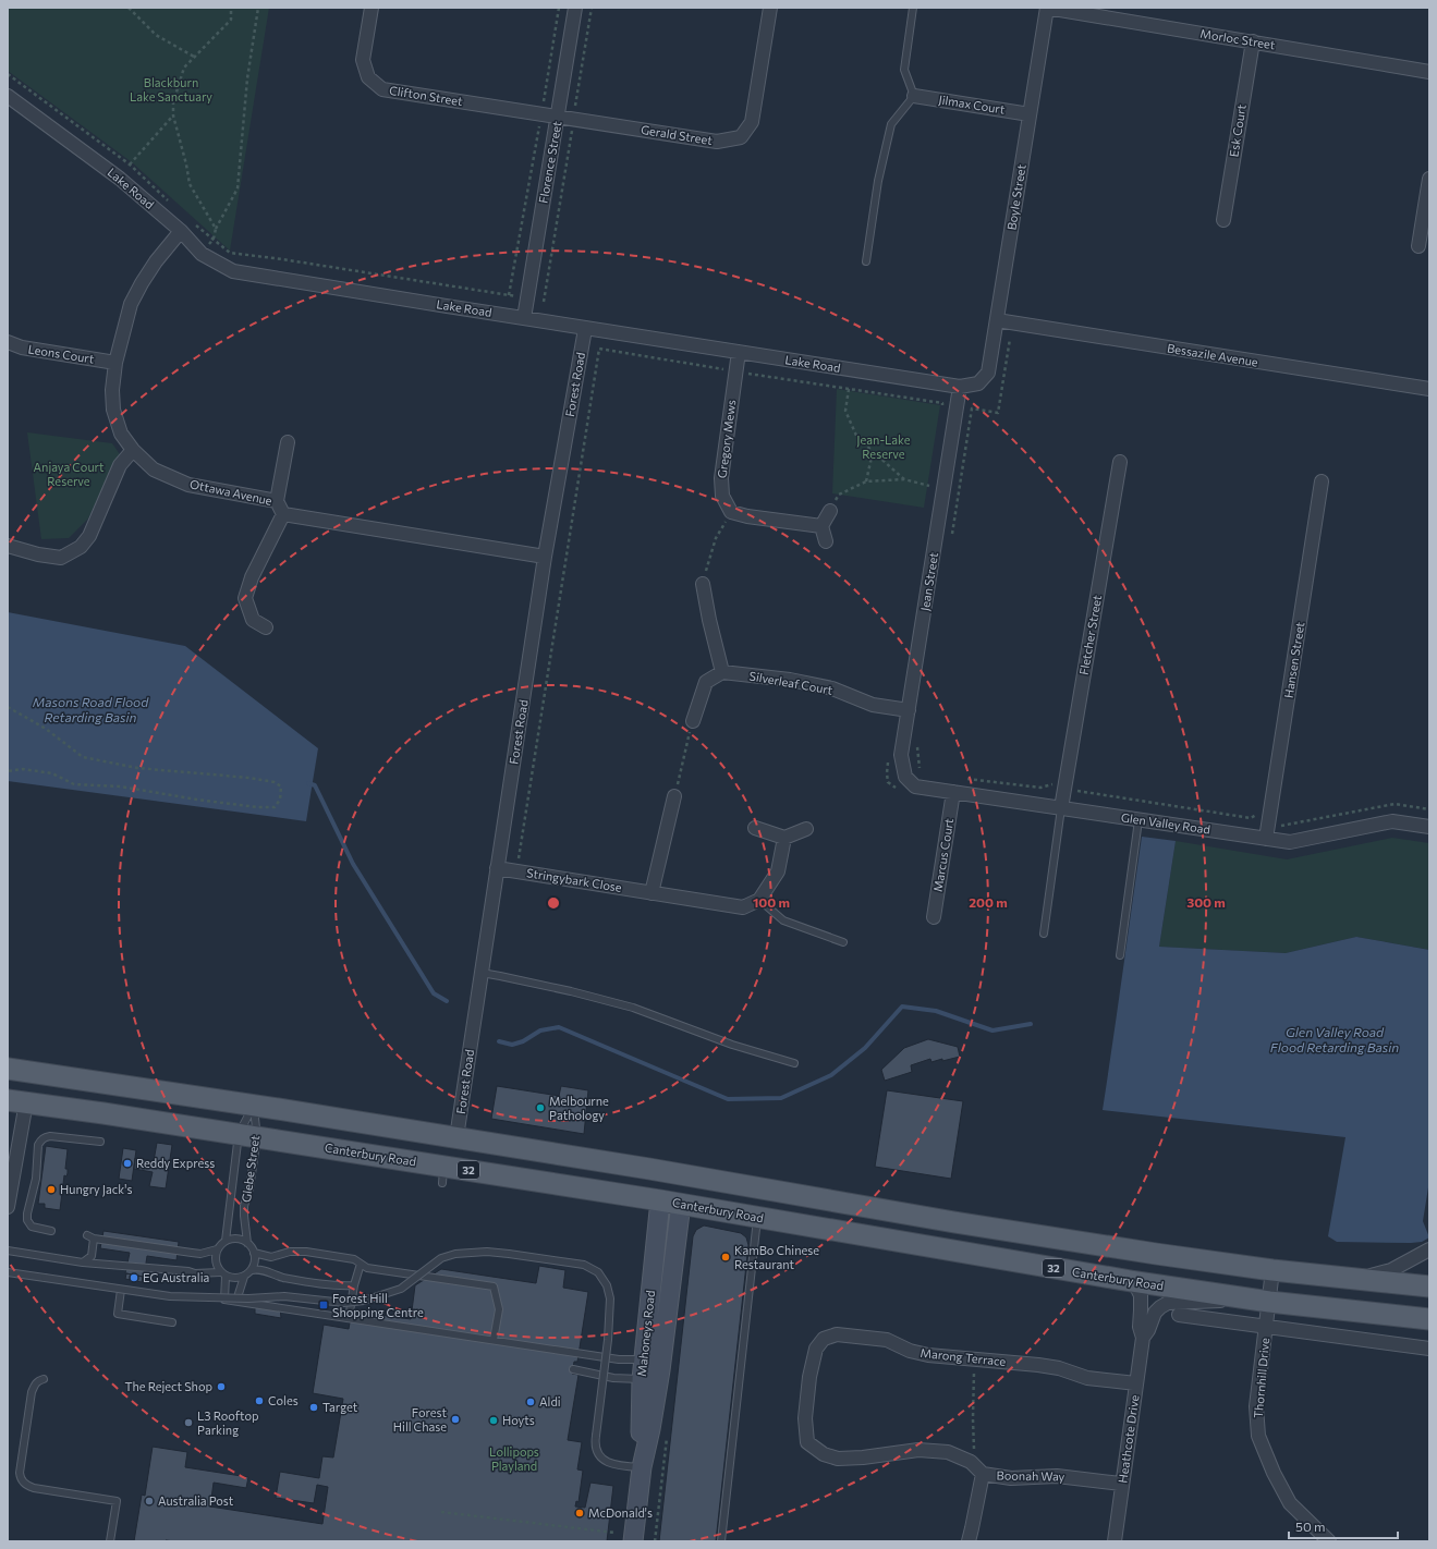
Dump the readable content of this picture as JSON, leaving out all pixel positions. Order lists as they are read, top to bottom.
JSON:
{
  "streets": {
    "main road": ["Canterbury Road", "32", "Mahoneys Road"],
    "street": [
      "Morloc Street",
      "Clifton Street",
      "Jilmax Court",
      "Esk Court",
      "Gerald Street",
      "Florence Street",
      "Lake Road",
      "Boyle Street",
      "Leons Court",
      "Bessazile Avenue",
      "Forest Road",
      "Gregory Mews",
      "Ottawa Avenue",
      "Jean Street",
      "Fletcher Street",
      "Hansen Street",
      "Silverleaf Court",
      "Glen Valley Road",
      "Marcus Court",
      "Stringybark Close",
      "Marong Terrace",
      "Thornhill Drive",
      "Heathcote Drive",
      "Boonah Way"
    ],
    "lane": ["Glebe Street"]
  },
  "crossings": [
    ["Morloc Street", "Esk Court"],
    ["Morloc Street", "Boyle Street"],
    ["Clifton Street", "Gerald Street"],
    ["Clifton Street", "Florence Street"],
    ["Jilmax Court", "Boyle Street"],
    ["Gerald Street", "Florence Street"],
    ["Florence Street", "Lake Road"],
    ["Lake Road", "Boyle Street"],
    ["Lake Road", "Forest Road"],
    ["Lake Road", "Gregory Mews"],
    ["Lake Road", "Ottawa Avenue"],
    ["Lake Road", "Jean Street"],
    ["Boyle Street", "Bessazile Avenue"],
    ["Leons Court", "Ottawa Avenue"],
    ["Forest Road", "Ottawa Avenue"],
    ["Forest Road", "Stringybark Close"],
    ["Jean Street", "Silverleaf Court"],
    ["Jean Street", "Glen Valley Road"],
    ["Fletcher Street", "Glen Valley Road"],
    ["Hansen Street", "Glen Valley Road"],
    ["Glen Valley Road", "Marcus Court"],
    ["Canterbury Road", "Glebe Street"],
    ["Canterbury Road", "Mahoneys Road"],
    ["Canterbury Road", "Thornhill Drive"],
    ["Canterbury Road", "Heathcote Drive"],
    ["Marong Terrace", "Heathcote Drive"],
    ["Marong Terrace", "Boonah Way"],
    ["Heathcote Drive", "Boonah Way"]
  ],
  "water": ["Masons Road Flood Retarding Basin", "Glen Valley Road Flood Retarding Basin"],
  "parks": [
    "Blackburn Lake Sanctuary",
    "Jean-Lake Reserve",
    "Anjaya Court Reserve",
    "Lollipops Playland"
  ],
  "places": {
    "other": [
      "Melbourne Pathology",
      "Reddy Express",
      "Hungry Jack's",
      "KamBo Chinese Restaurant",
      "EG Australia",
      "The Reject Shop",
      "Coles",
      "Aldi",
      "Target",
      "Forest Hill Chase",
      "Hoyts",
      "L3 Rooftop Parking",
      "Australia Post",
      "McDonald's"
    ],
    "transit": ["Forest Hill Shopping Centre"]
  },
  "scale_bar": "50 m",
  "rings": ["100 m", "200 m", "300 m"]
}
